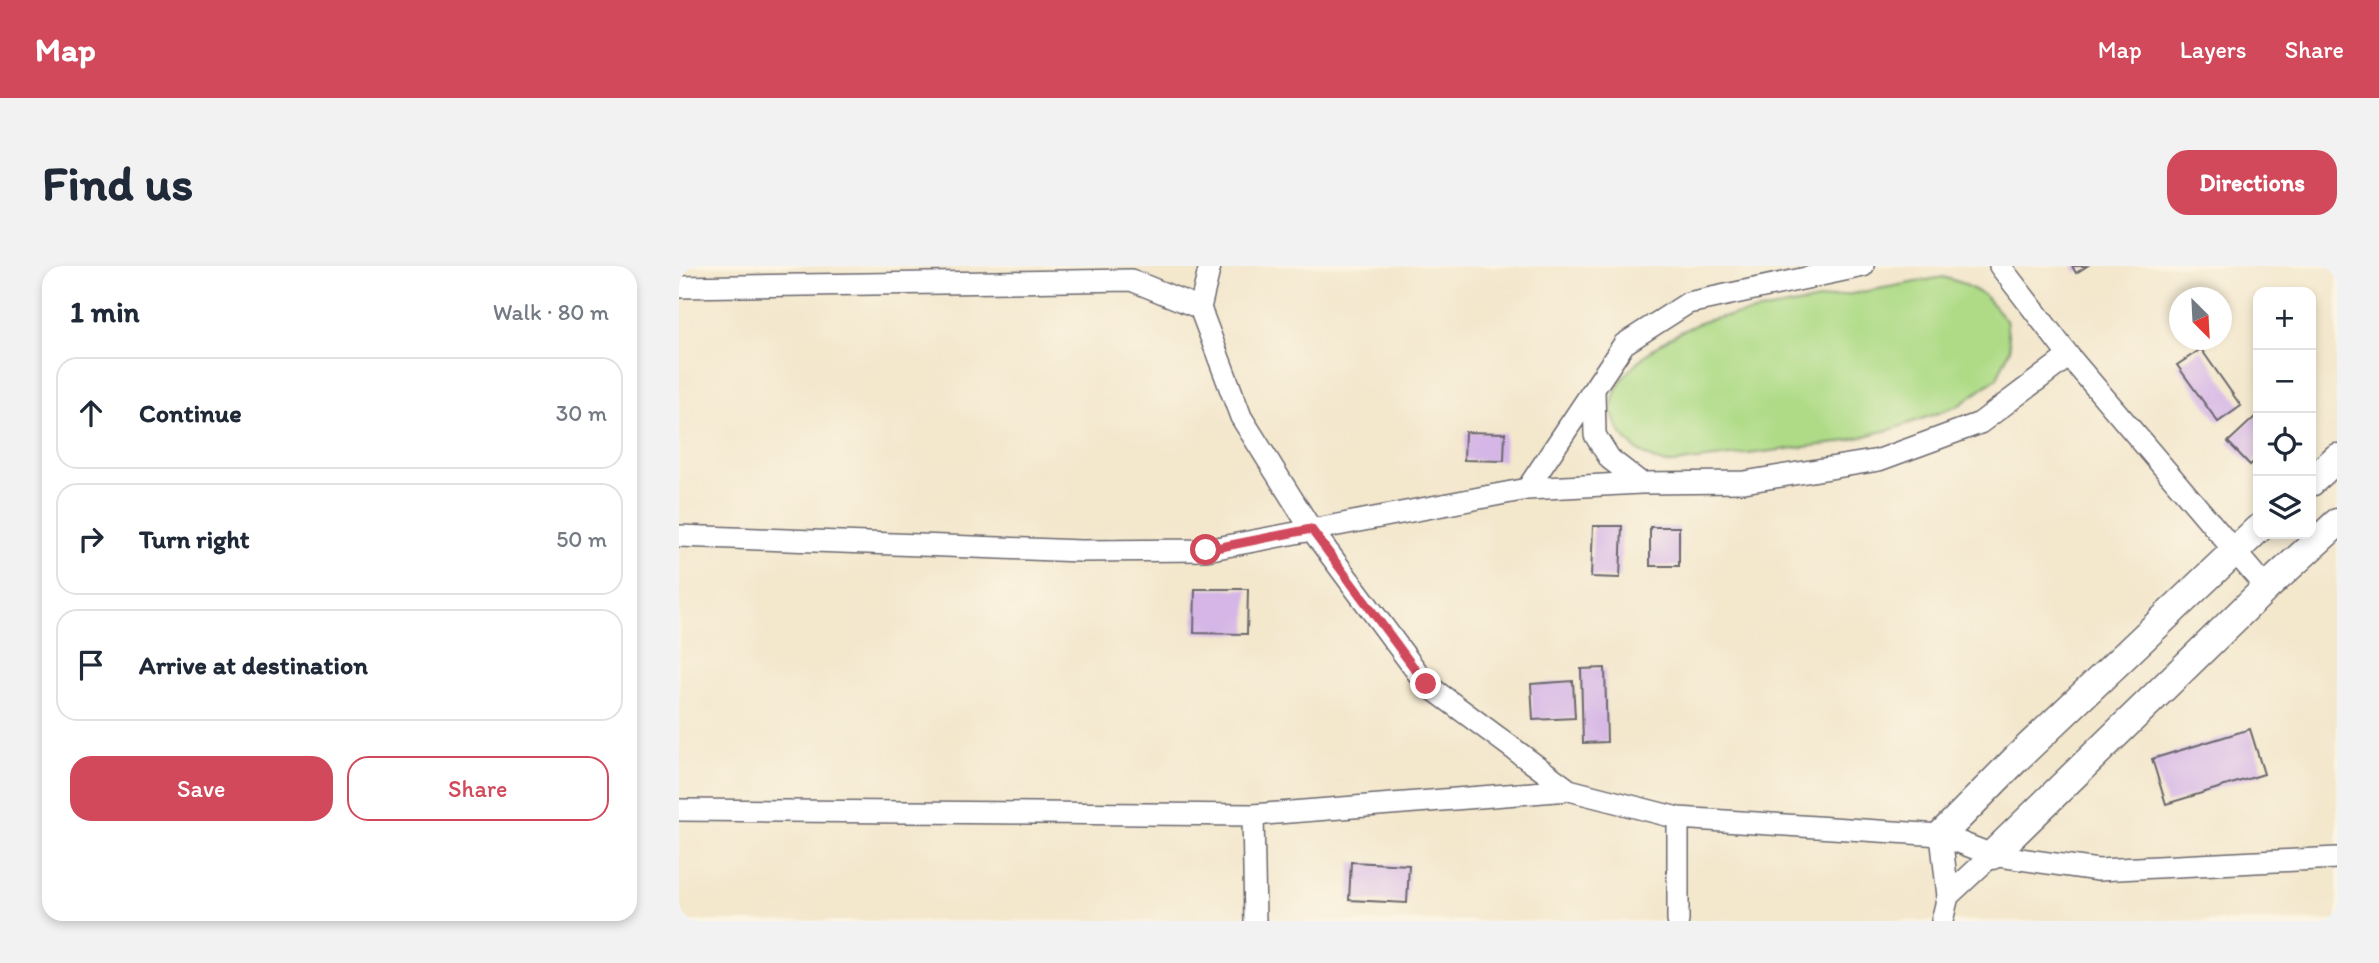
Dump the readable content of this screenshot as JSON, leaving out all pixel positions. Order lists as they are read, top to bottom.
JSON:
{
  "north": "bottom right",
  "page": {
    "header": "Map",
    "nav": ["Map", "Layers", "Share"],
    "buttons": [
      "Directions",
      ["Save", "Share"]
    ],
    "title": "Find us",
    "heading": ["1 min", "Walk · 80 m"],
    "map_buttons": ["+", "−"],
    "list": [
      ["Continue", "30 m"],
      ["Turn right", "50 m"],
      "Arrive at destination"
    ]
  }
}
